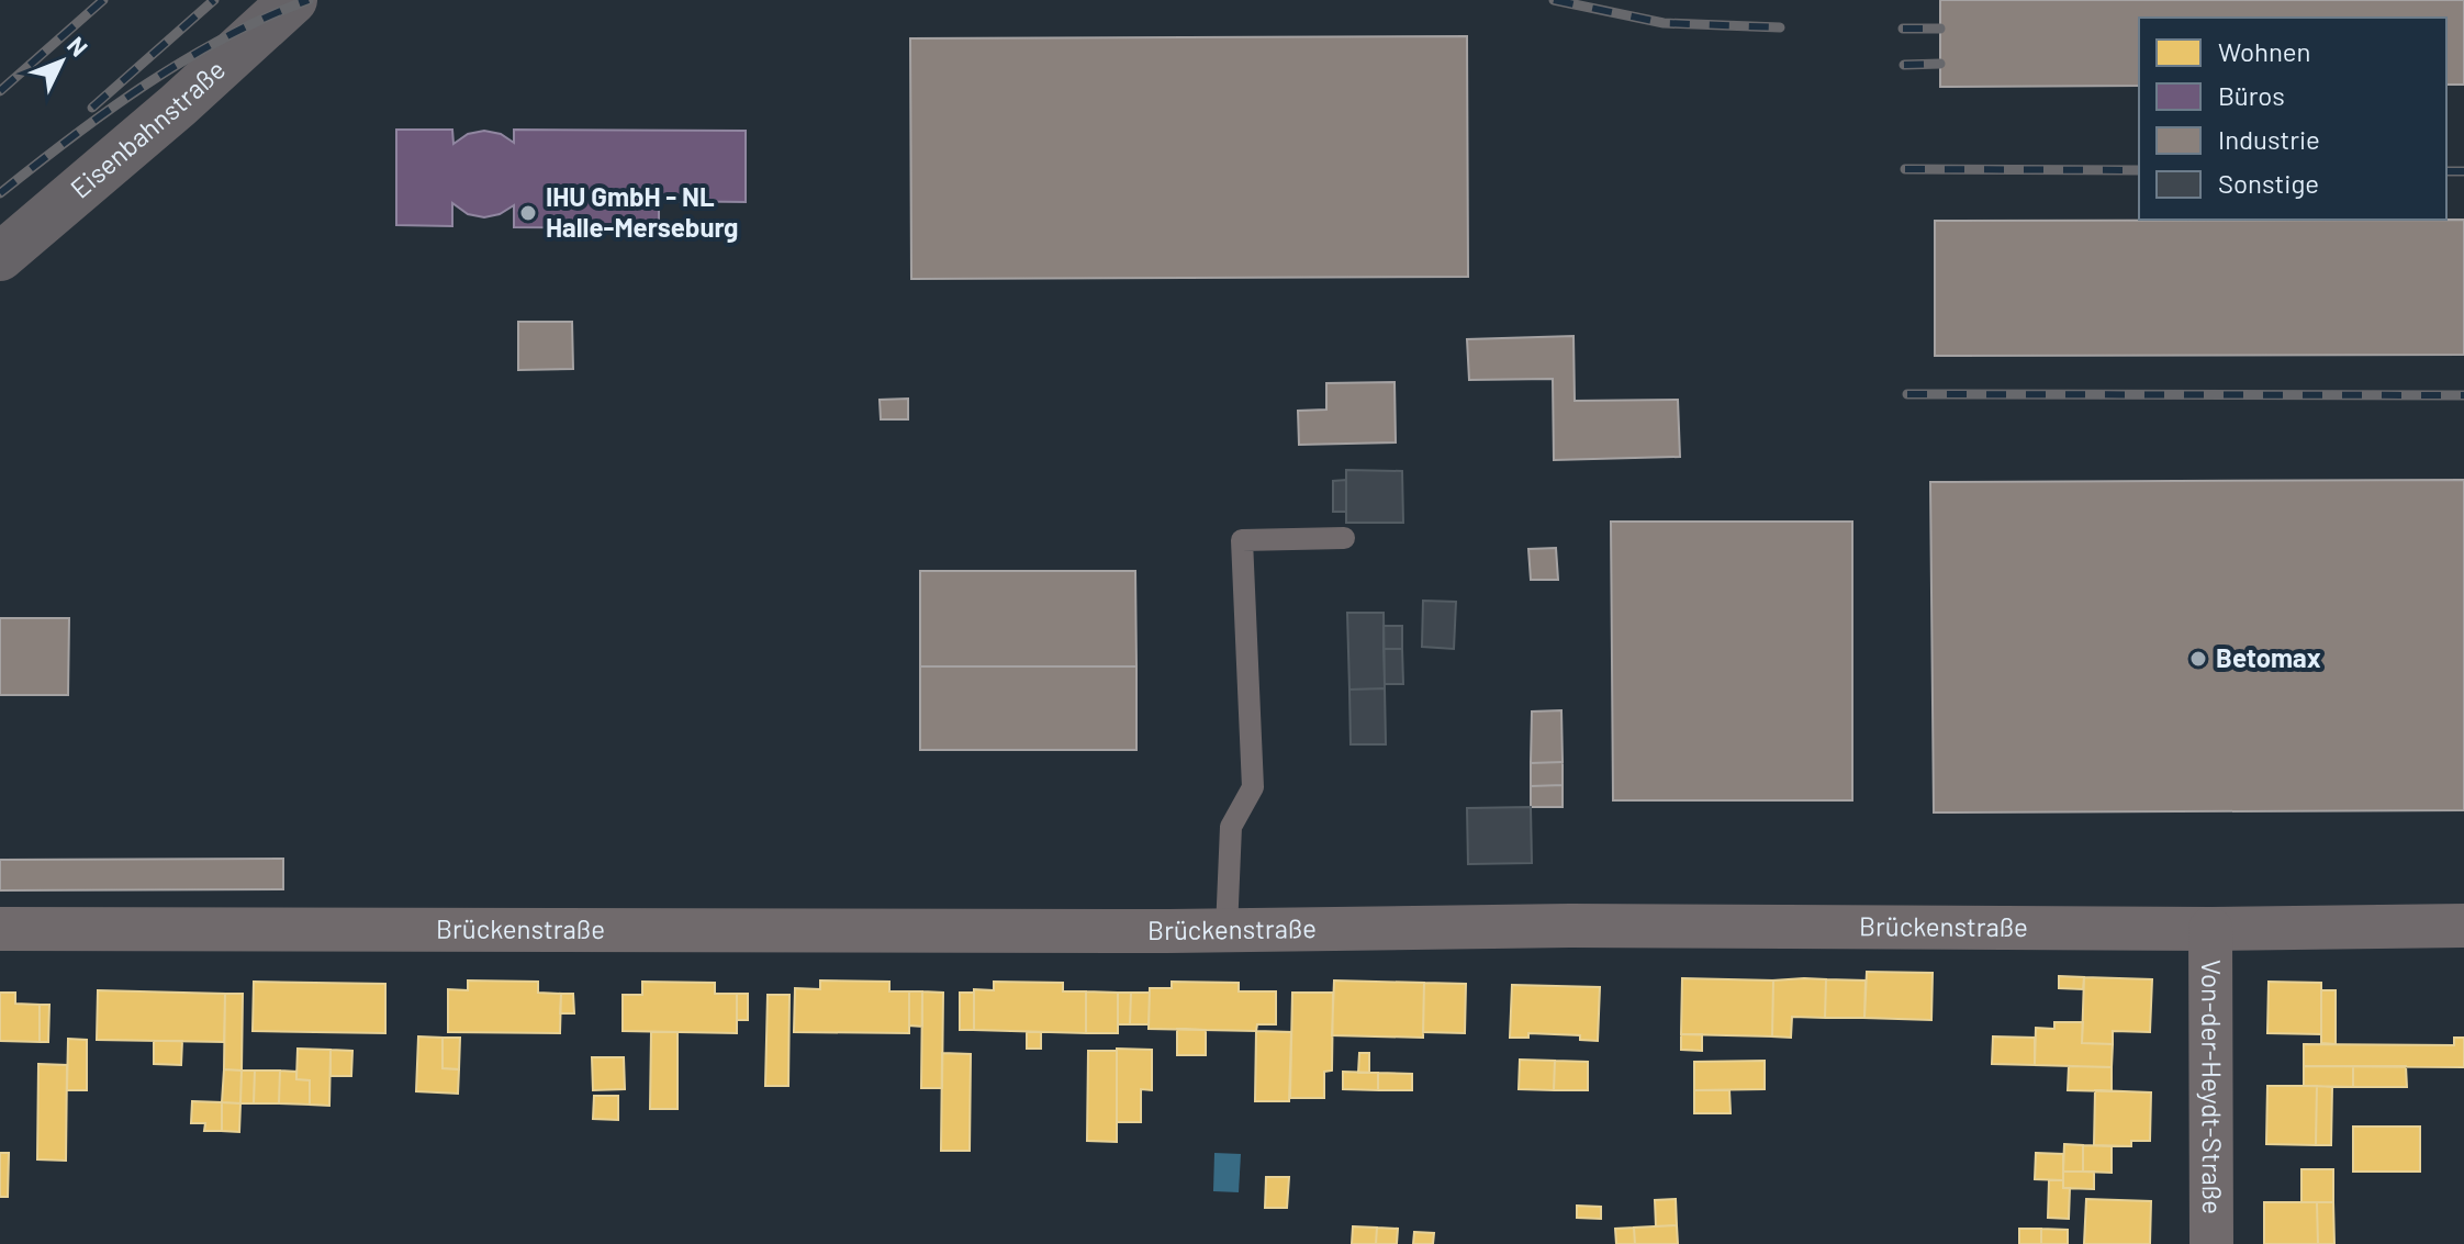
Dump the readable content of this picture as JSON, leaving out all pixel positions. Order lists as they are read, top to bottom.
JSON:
{
  "streets": {
    "street": ["Eisenbahnstraße", "Brückenstraße", "Von-der-Heydt-Straße"]
  },
  "crossings": [
    ["Brückenstraße", "Von-der-Heydt-Straße"]
  ],
  "places": ["IHU GmbH - NL Halle-Merseburg", "Betomax"],
  "legend": [
    "Wohnen",
    "Büros",
    "Industrie",
    "Sonstige"
  ],
  "north": "top right"
}
